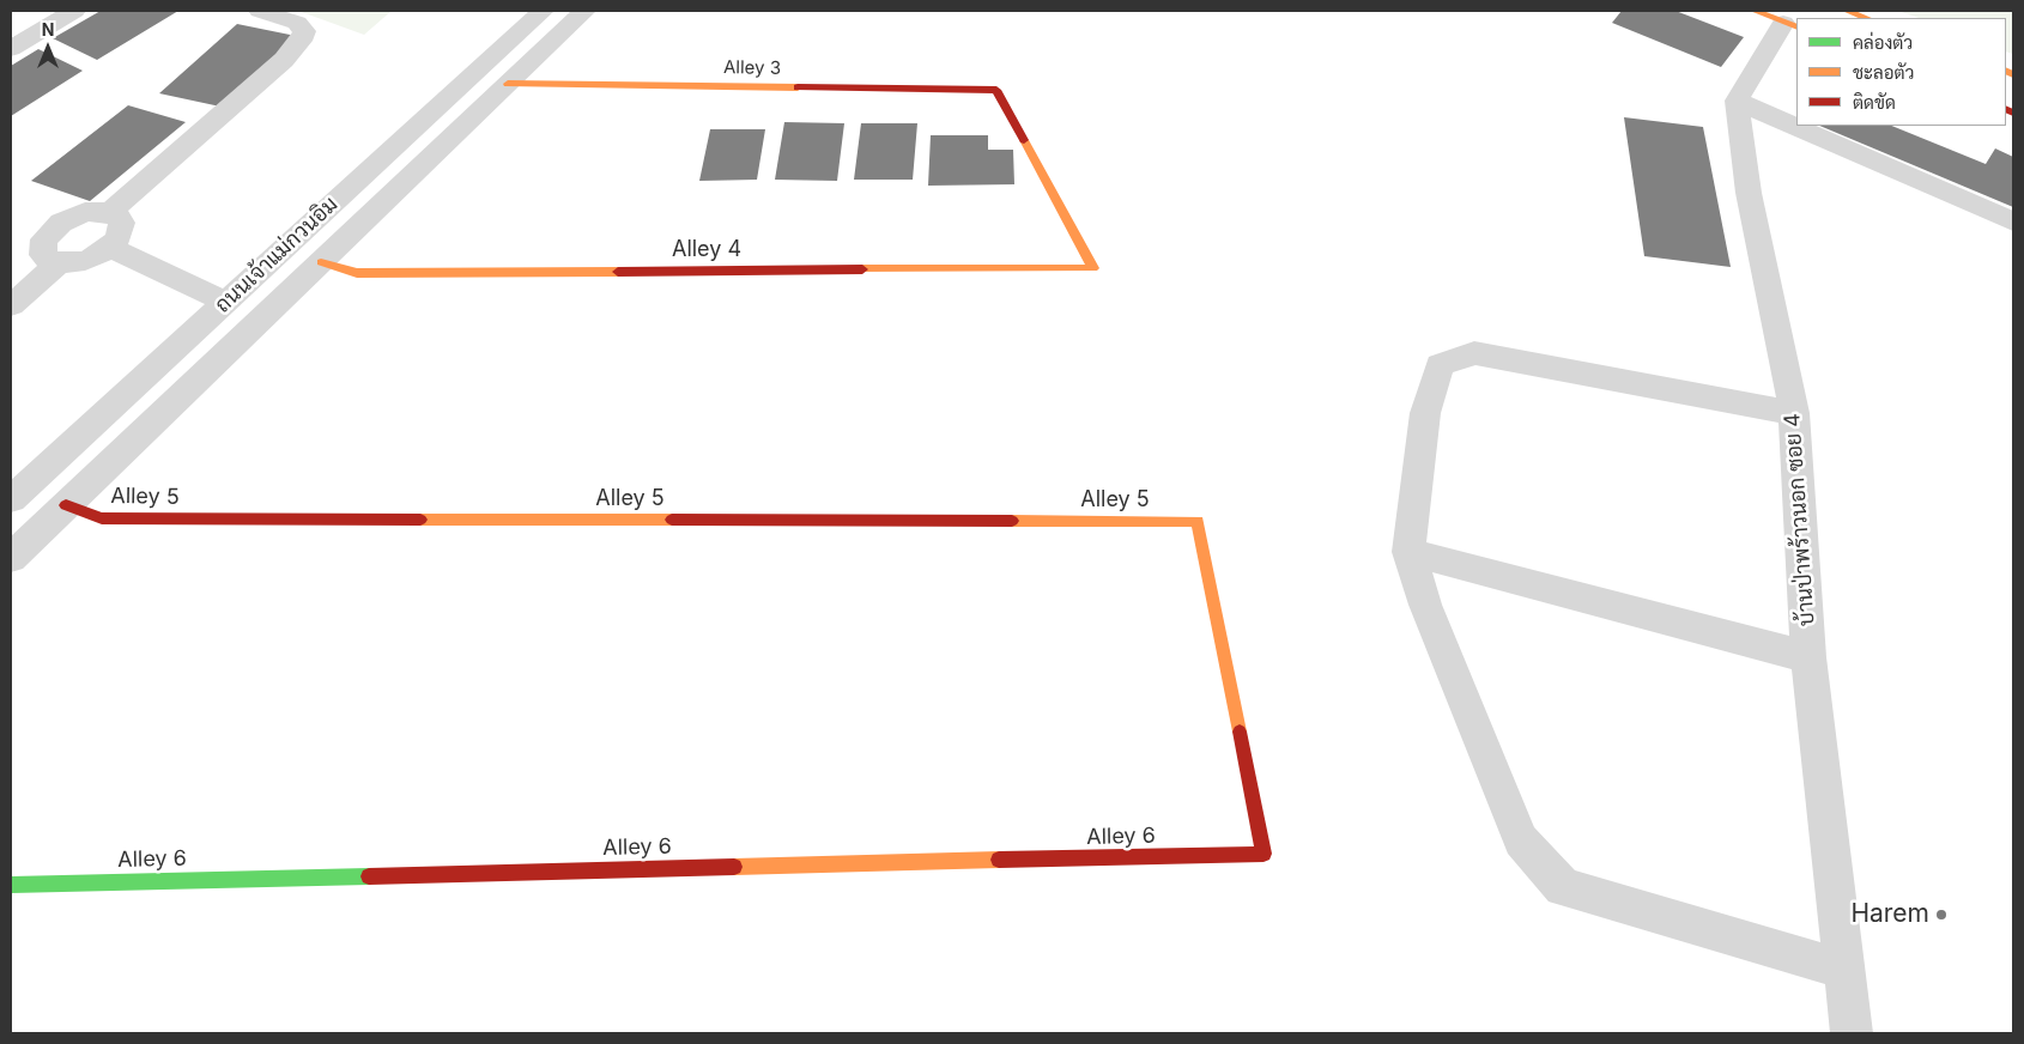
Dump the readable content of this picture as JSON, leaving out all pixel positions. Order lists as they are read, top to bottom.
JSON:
{
  "streets": {
    "street": [
      "Alley 3",
      "Alley 4",
      "ถนนเจ้าแม่กวนอิม",
      "Alley 5",
      "บ้านป่าพร้าวนอก ซอย 4",
      "Alley 6"
    ]
  },
  "crossings": [
    ["Alley 3", "Alley 4"],
    ["Alley 5", "Alley 6"]
  ],
  "places": ["Harem"],
  "legend": ["คล่องตัว", "ชะลอตัว", "ติดขัด"],
  "north": "top"
}
